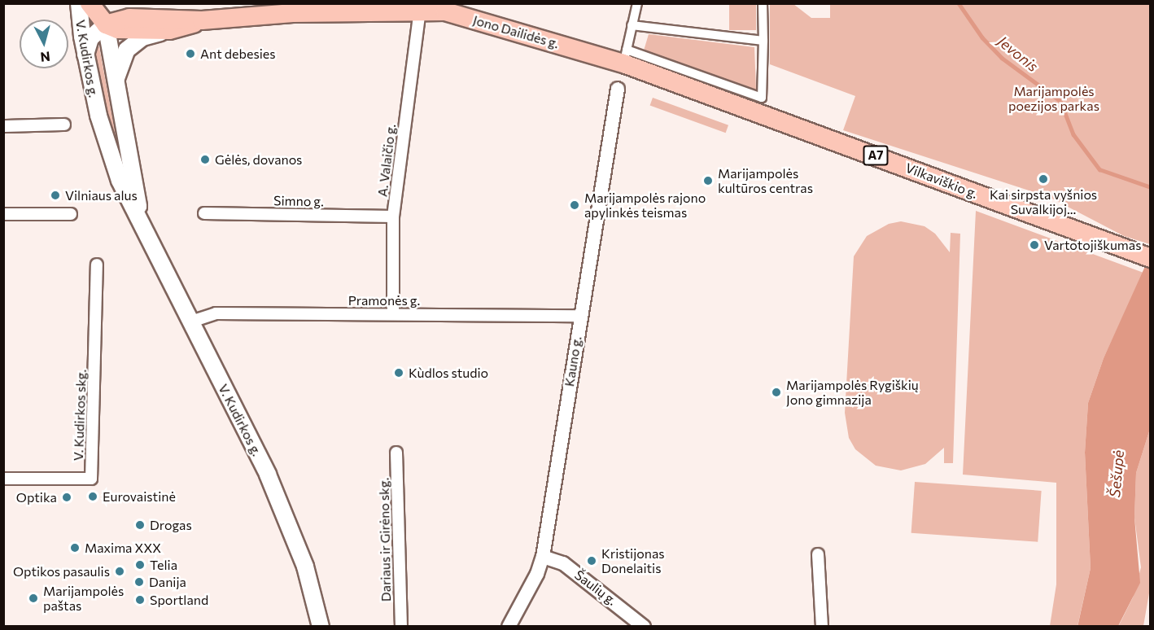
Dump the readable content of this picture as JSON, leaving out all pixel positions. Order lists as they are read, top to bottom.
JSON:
{
  "streets": {
    "highway": ["Jono Dailidės g.", "A7", "Vilkaviškio g."],
    "main road": ["V. Kudirkos g."],
    "street": [
      "A. Valaičio g.",
      "Simno g.",
      "Pramonės g.",
      "Kauno g.",
      "V. Kudirkos skg.",
      "Dariaus ir Girėno skg.",
      "Šaulių g."
    ]
  },
  "crossings": [
    ["Jono Dailidės g.", "A. Valaičio g."],
    ["Jono Dailidės g.", "Vilkaviškio g."],
    ["V. Kudirkos g.", "Pramonės g."],
    ["A. Valaičio g.", "Simno g."],
    ["A. Valaičio g.", "Pramonės g."],
    ["Pramonės g.", "Kauno g."],
    ["Kauno g.", "Šaulių g."]
  ],
  "water": ["Jevonis", "Šešupė"],
  "parks": ["Marijampolės poezijos parkas"],
  "places": [
    "Ant debesies",
    "Gėlės, dovanos",
    "Kai sirpsta vyšnios Suvalkijoj...",
    "Marijampolės kultūros centras",
    "Vilniaus alus",
    "Marijampolės rajono apylinkės teismas",
    "Vartotojiškumas",
    "Kùdlos studio",
    "Marijampolės Rygiškių Jono gimnazija",
    "Eurovaistinė",
    "Optika",
    "Drogas",
    "Maxima XXX",
    "Kristijonas Donelaitis",
    "Telia",
    "Optikos pasaulis",
    "Danija",
    "Marijampolės paštas",
    "Sportland"
  ],
  "north": "bottom"
}
